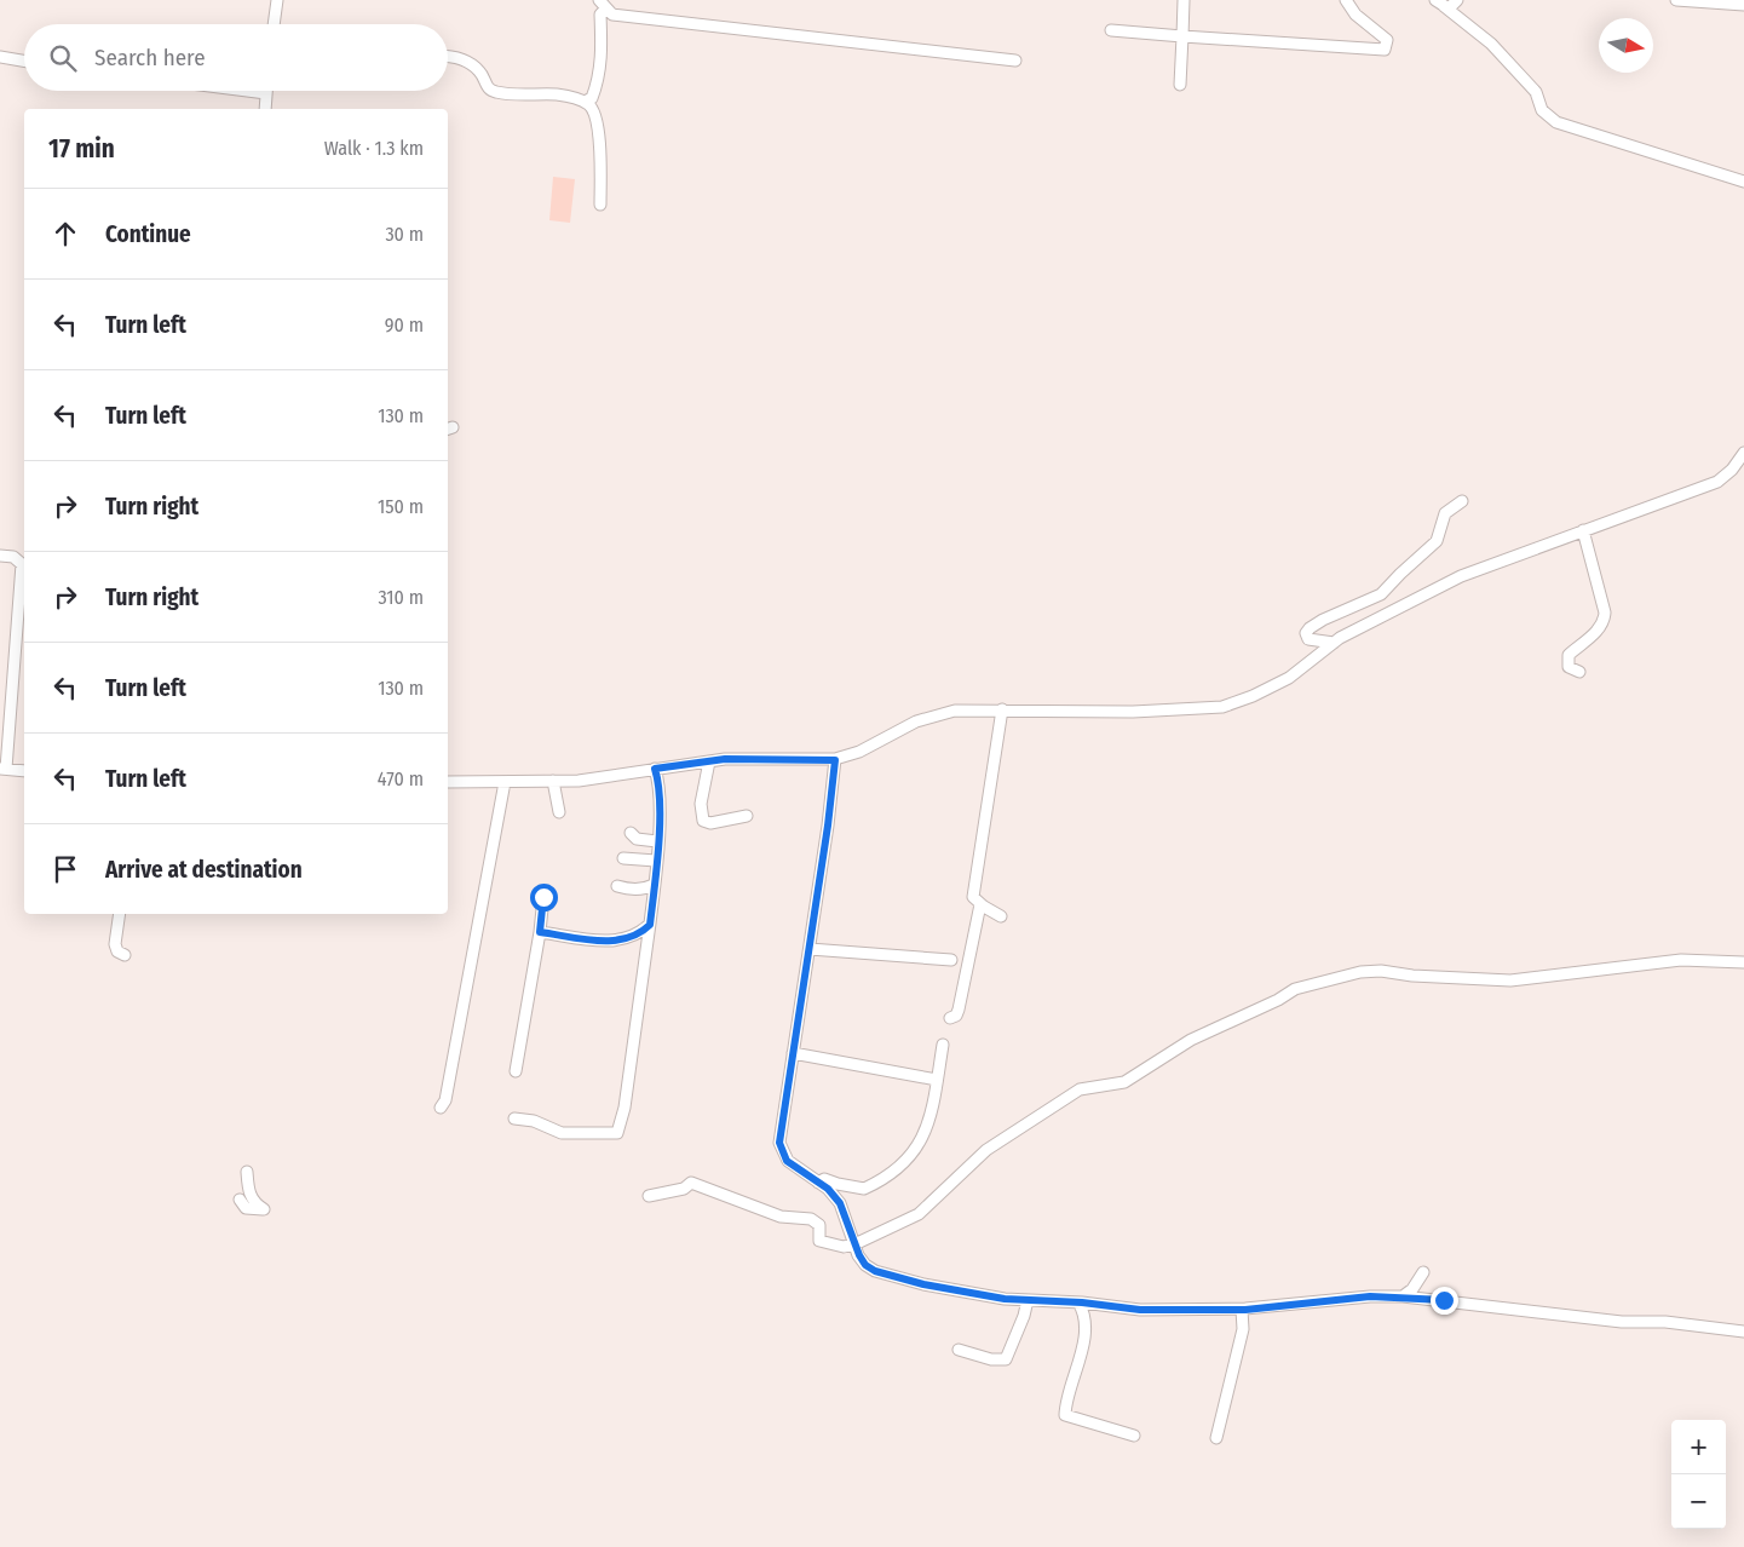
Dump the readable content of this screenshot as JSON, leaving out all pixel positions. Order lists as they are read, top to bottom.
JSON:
{
  "north": "right",
  "page": {
    "search": "Search here",
    "heading": ["17 min", "Walk · 1.3 km"],
    "list": [
      ["Continue", "30 m"],
      ["Turn left", "90 m"],
      ["Turn left", "130 m"],
      ["Turn right", "150 m"],
      ["Turn right", "310 m"],
      ["Turn left", "130 m"],
      ["Turn left", "470 m"],
      "Arrive at destination"
    ],
    "map_buttons": ["+", "−"]
  }
}
